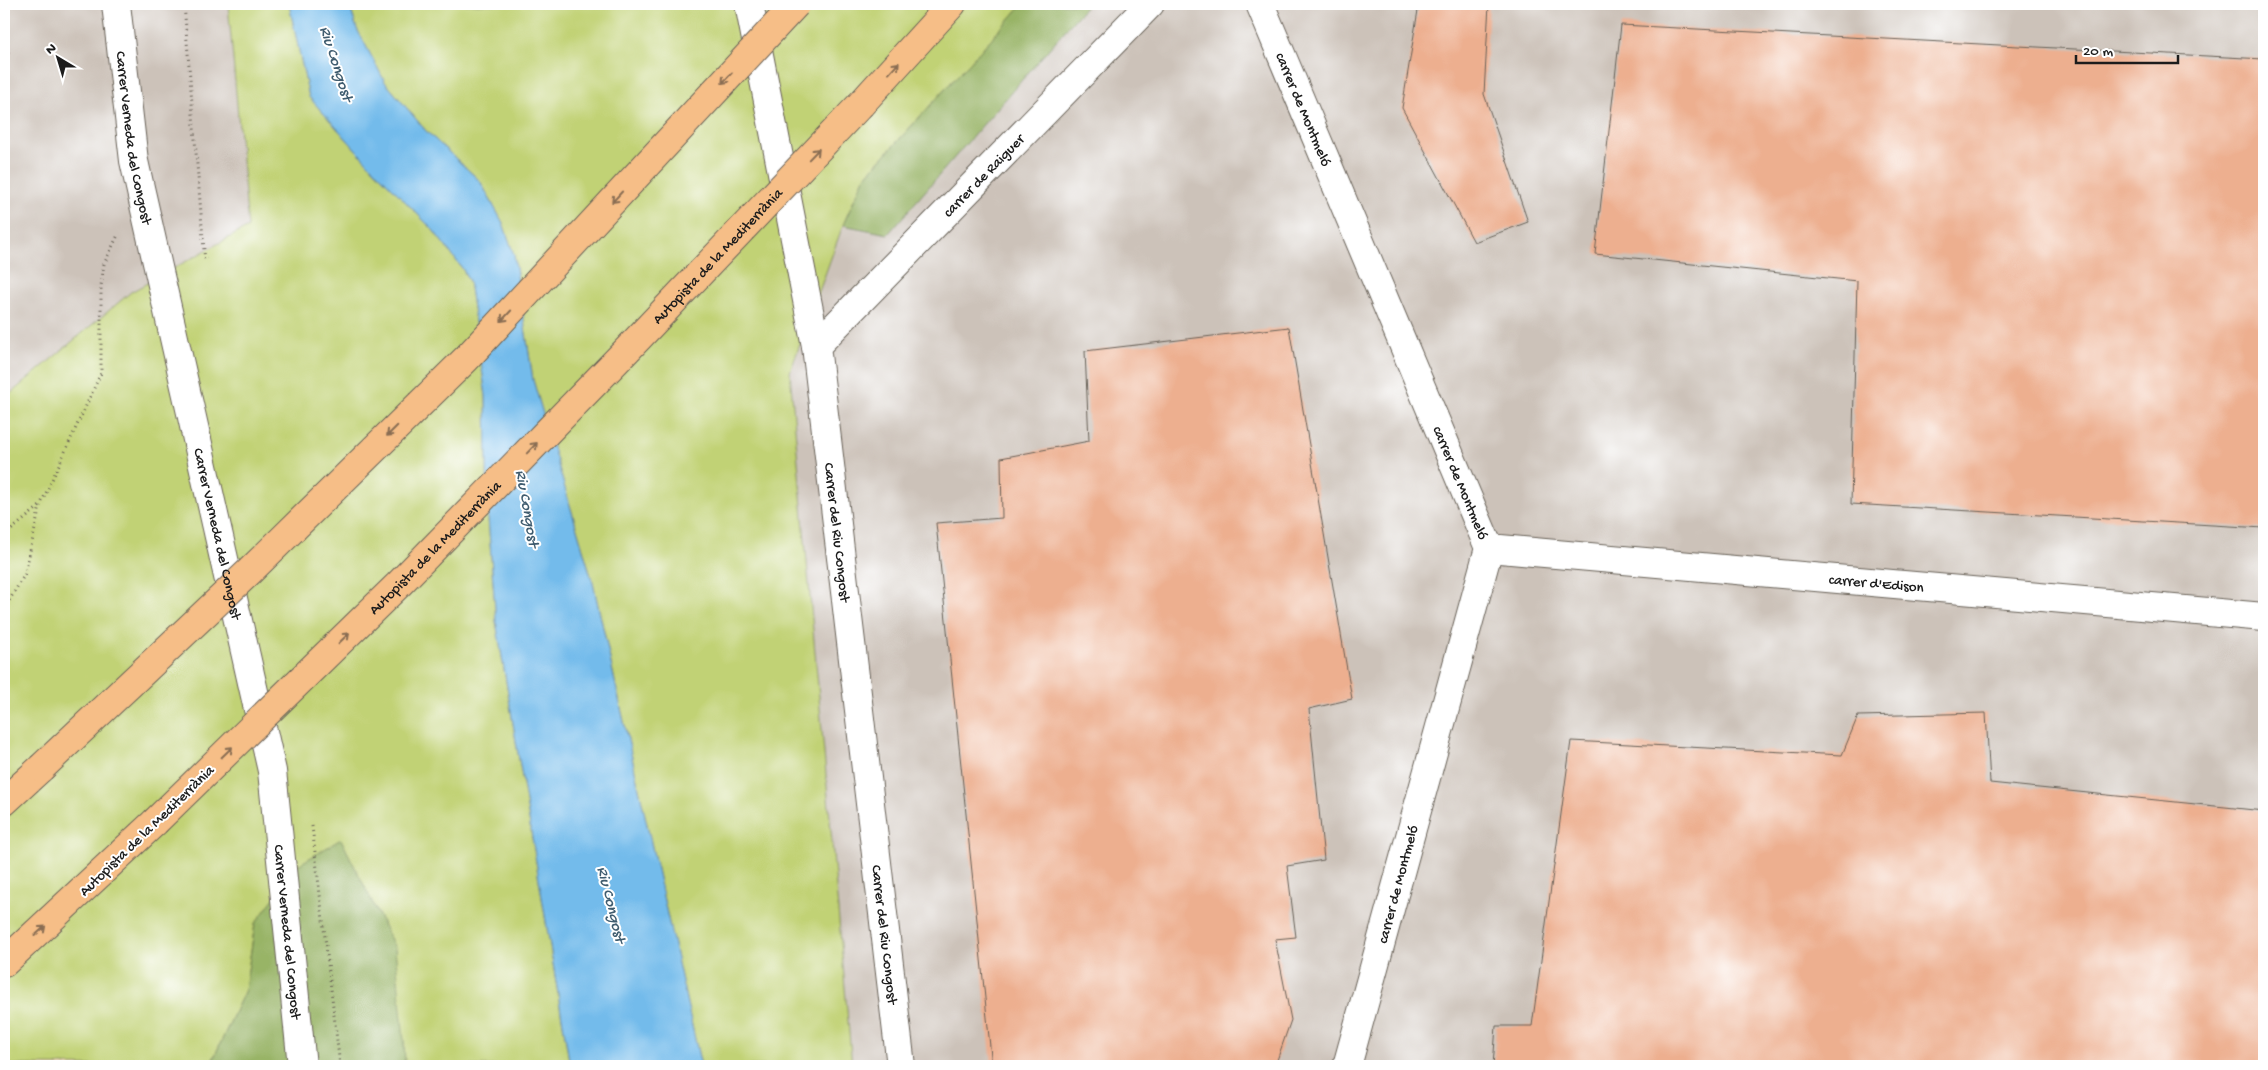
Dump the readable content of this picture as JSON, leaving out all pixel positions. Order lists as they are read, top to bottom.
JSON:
{
  "streets": {
    "highway": ["Autopista de la Mediterrània"],
    "street": [
      "carrer de Montmeló",
      "Carrer Verneda del Congost",
      "carrer de Raiguer",
      "Carrer del Riu Congost",
      "carrer d'Edison"
    ]
  },
  "crossings": [
    ["carrer de Montmeló", "carrer d'Edison"],
    ["carrer de Raiguer", "Carrer del Riu Congost"]
  ],
  "water": ["Riu Congost"],
  "scale_bar": "20 m",
  "north": "top left"
}
